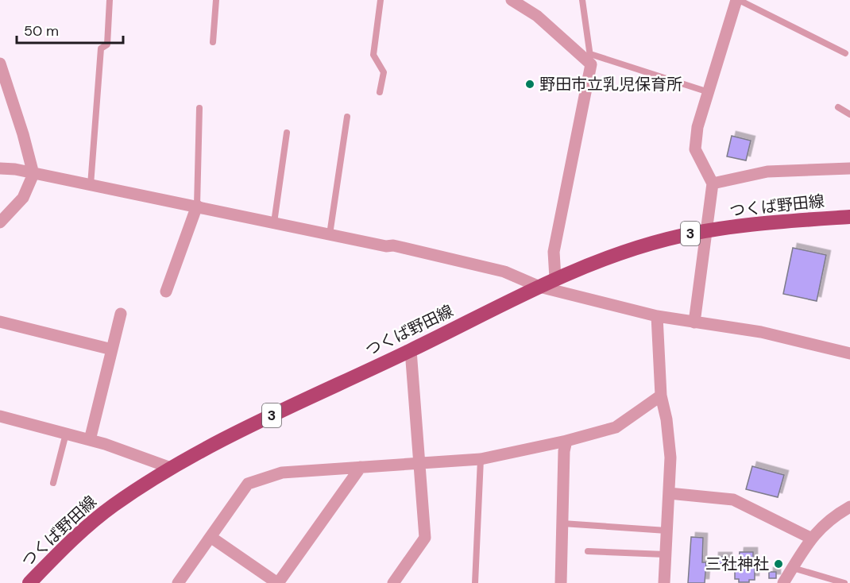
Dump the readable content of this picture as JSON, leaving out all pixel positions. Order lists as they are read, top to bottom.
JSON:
{
  "streets": {
    "main road": ["つくば野田線", "3"]
  },
  "places": ["野田市立乳児保育所", "三社神社"],
  "scale_bar": "50 m"
}
